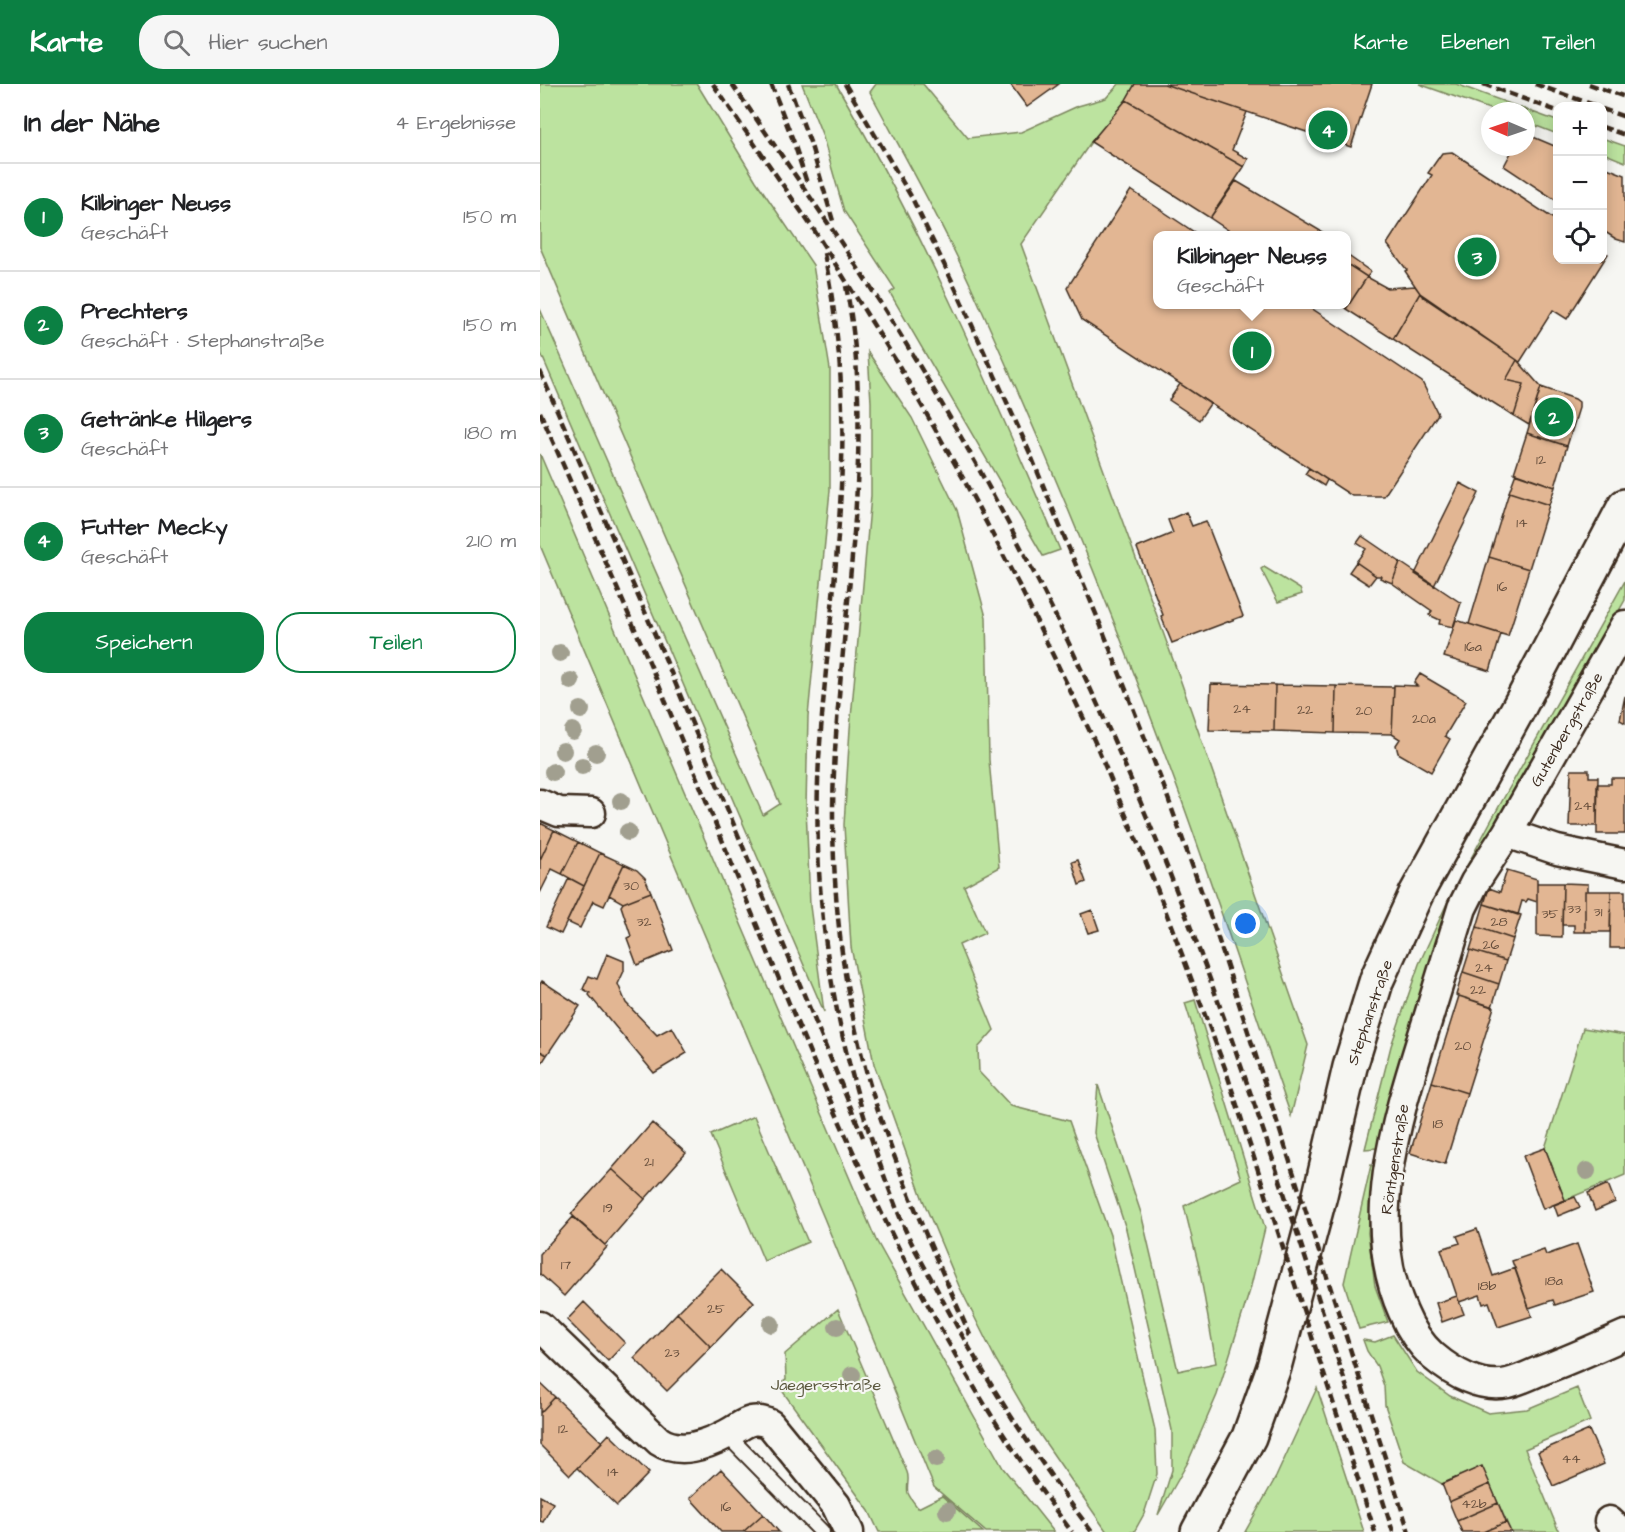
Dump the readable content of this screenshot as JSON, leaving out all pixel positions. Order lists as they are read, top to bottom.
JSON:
{
  "streets": {
    "street": ["Gutenbergstraße", "Stephanstraße", "Röntgenstraße"]
  },
  "crossings": [
    ["Gutenbergstraße", "Röntgenstraße"]
  ],
  "parks": ["Jaegersstraße"],
  "house_numbers": [
    "12",
    "14",
    "16",
    "16a",
    "24",
    "22",
    "20",
    "20a",
    "24",
    "30",
    "33",
    "31",
    "35",
    "32",
    "28",
    "26",
    "24",
    "22",
    "20",
    "18",
    "21",
    "19",
    "17",
    "18a",
    "18b",
    "25",
    "23",
    "12",
    "44",
    "14",
    "42b",
    "16"
  ],
  "north": "left",
  "page": {
    "header": "Karte",
    "search": "Hier suchen",
    "nav": ["Karte", "Ebenen", "Teilen"],
    "heading": ["In der Nähe", "4 Ergebnisse"],
    "map_buttons": ["+", "−"],
    "pins": [
      "4",
      "3",
      "1",
      "2"
    ],
    "list": [
      {
        "mark": "1",
        "name": "Kilbinger Neuss",
        "note": "Geschäft",
        "value": "150 m"
      },
      {
        "mark": "2",
        "name": "Prechters",
        "note": "Geschäft · Stephanstraße",
        "value": "150 m"
      },
      {
        "mark": "3",
        "name": "Getränke Hilgers",
        "note": "Geschäft",
        "value": "180 m"
      },
      {
        "mark": "4",
        "name": "Futter Mecky",
        "note": "Geschäft",
        "value": "210 m"
      }
    ],
    "popup": ["Kilbinger Neuss", "Geschäft"],
    "buttons": ["Speichern", "Teilen"]
  }
}
